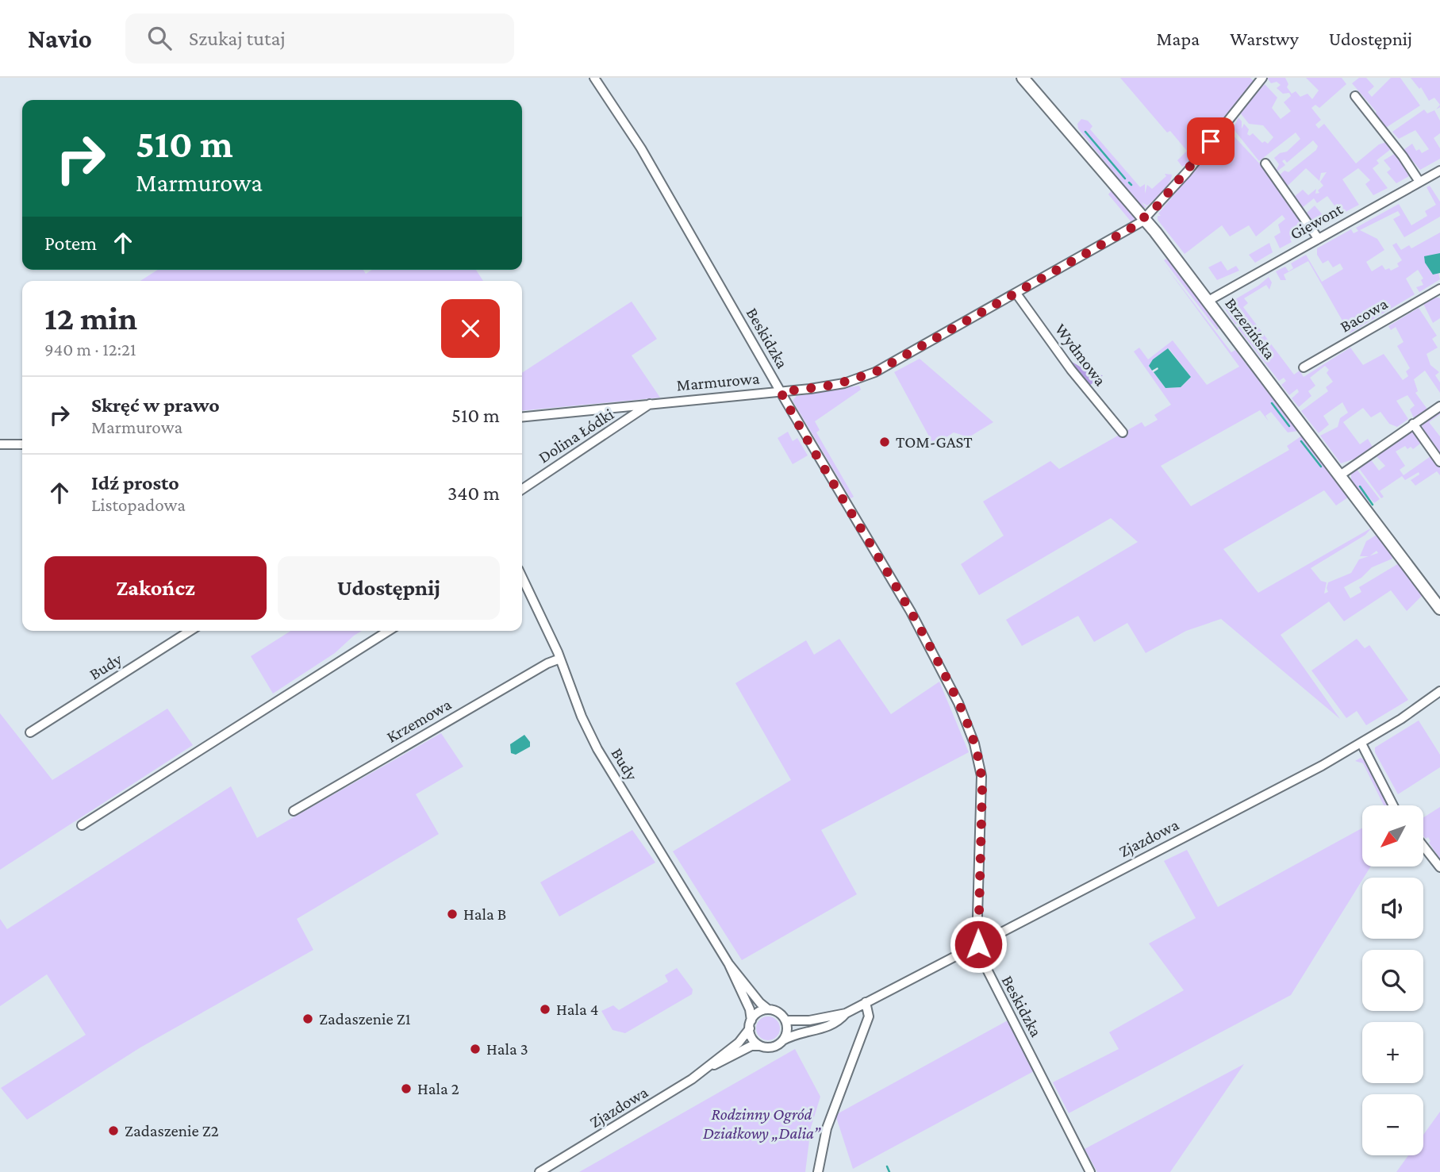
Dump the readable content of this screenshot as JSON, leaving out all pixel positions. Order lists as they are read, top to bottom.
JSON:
{
  "streets": {
    "main road": ["Brzezińska"],
    "street": [
      "Giewont",
      "Bacowa",
      "Beskidzka",
      "Wydmowa",
      "Marmurowa",
      "Dolina Łódki",
      "Budy",
      "Krzemowa",
      "Zjazdowa"
    ]
  },
  "crossings": [
    ["Giewont", "Brzezińska"],
    ["Brzezińska", "Marmurowa"],
    ["Beskidzka", "Marmurowa"],
    ["Beskidzka", "Zjazdowa"],
    ["Wydmowa", "Marmurowa"],
    ["Marmurowa", "Dolina Łódki"],
    ["Budy", "Krzemowa"],
    ["Budy", "Zjazdowa"]
  ],
  "parks": ["Rodzinny Ogród Działkowy „Dalia”"],
  "places": [
    "TOM-GAST",
    "Hala B",
    "Hala 4",
    "Zadaszenie Z1",
    "Hala 3",
    "Hala 2",
    "Zadaszenie Z2"
  ],
  "north": "bottom left",
  "page": {
    "header": "Navio",
    "search": "Szukaj tutaj",
    "nav": ["Mapa", "Warstwy", "Udostępnij"],
    "turn": ["510 m", "Marmurowa"],
    "then": "Potem",
    "heading": ["12 min", "940 m · 12:21"],
    "list": [
      {
        "name": "Skręć w prawo",
        "note": "Marmurowa",
        "value": "510 m"
      },
      {
        "name": "Idź prosto",
        "note": "Listopadowa",
        "value": "340 m"
      }
    ],
    "buttons": ["Zakończ", "Udostępnij"],
    "map_buttons": ["+", "−"]
  }
}
